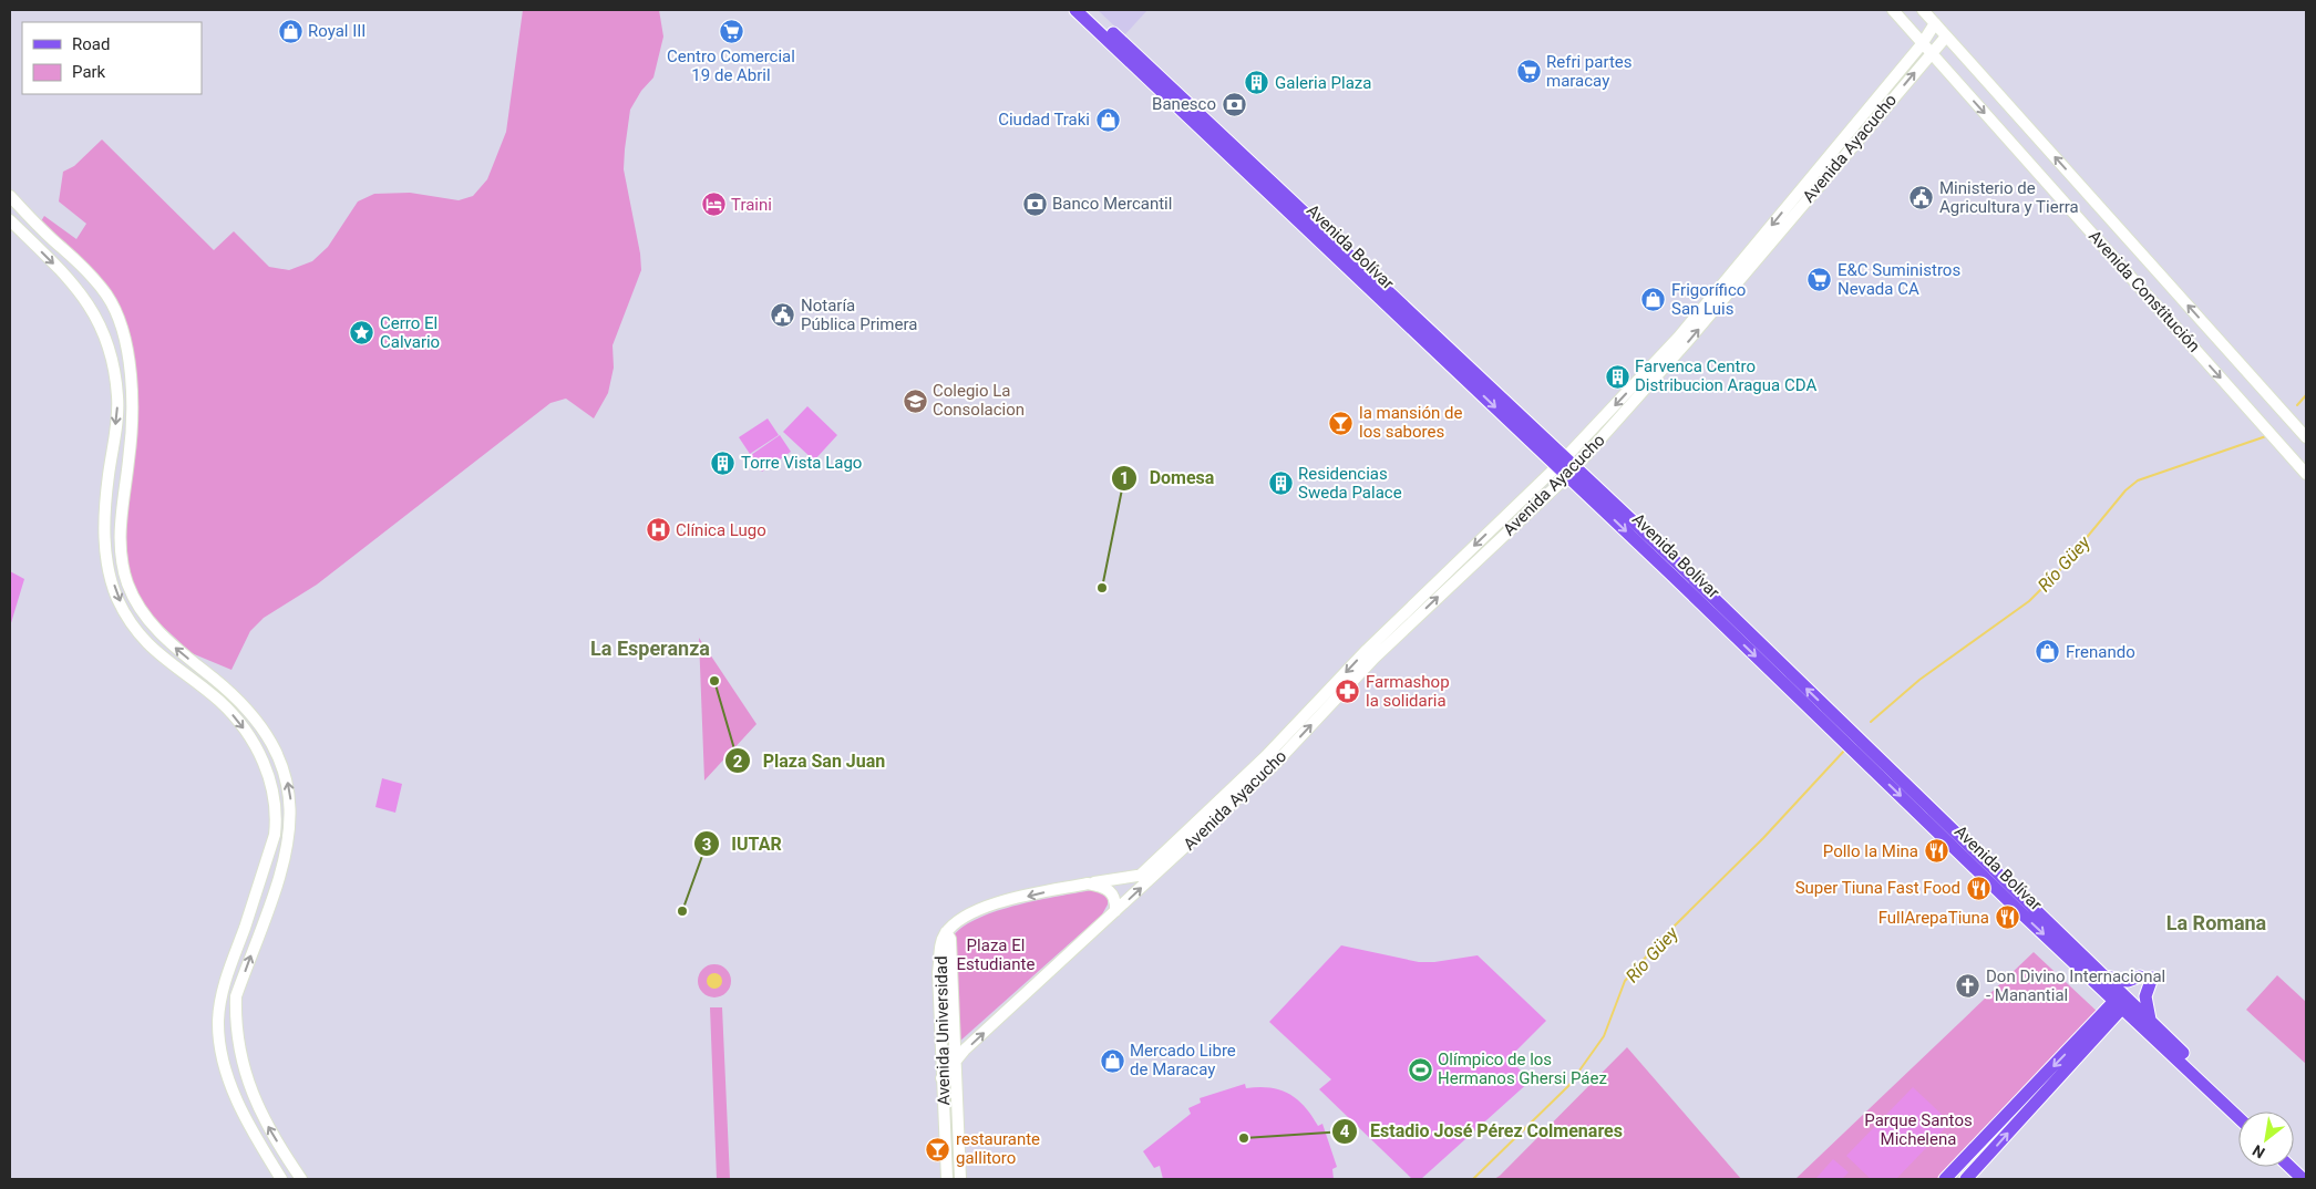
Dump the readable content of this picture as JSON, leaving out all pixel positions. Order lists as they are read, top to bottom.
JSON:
{
  "streets": {
    "main road": ["Avenida Bolívar"],
    "street": ["Avenida Ayacucho", "Avenida Constitución", "Avenida Universidad"]
  },
  "crossings": [
    ["Avenida Ayacucho", "Avenida Bolívar"],
    ["Avenida Ayacucho", "Avenida Constitución"],
    ["Avenida Ayacucho", "Avenida Universidad"]
  ],
  "districts": ["La Esperanza", "La Romana"],
  "water": ["Río Güey"],
  "parks": ["Plaza El Estudiante", "Parque Santos Michelena"],
  "places": {
    "shop": [
      "Royal III",
      "Ciudad Traki",
      "Frigorífico San Luis",
      "Frenando",
      "Mercado Libre de Maracay"
    ],
    "supermarket": ["Centro Comercial 19 de Abril", "Refri partes maracay", "E&C Suministros Nevada CA"],
    "building": [
      "Galeria Plaza",
      "Farvenca Centro Distribucion Aragua CDA",
      "Torre Vista Lago",
      "Residencias Sweda Palace"
    ],
    "bank": ["Banesco", "Banco Mercantil"],
    "public building": ["Ministerio de Agricultura y Tierra", "Notaría Pública Primera"],
    "hotel": ["Traini"],
    "place": ["Cerro El Calvario"],
    "school or university": ["Colegio La Consolacion"],
    "bar": ["la mansión de los sabores", "restaurante gallitoro"],
    "hospital": ["Clínica Lugo"],
    "other": [
      "Domesa",
      "Plaza San Juan",
      "IUTAR",
      "Estadio José Pérez Colmenares"
    ],
    "pharmacy": ["Farmashop la solidaria"],
    "restaurant": ["Pollo la Mina", "Super Tiuna Fast Food", "FullArepaTiuna"],
    "church": ["Don Divino Internacional - Manantial"],
    "sports": ["Olímpico de los Hermanos Ghersi Páez"]
  },
  "legend": ["Road", "Park"],
  "north": "bottom left"
}
